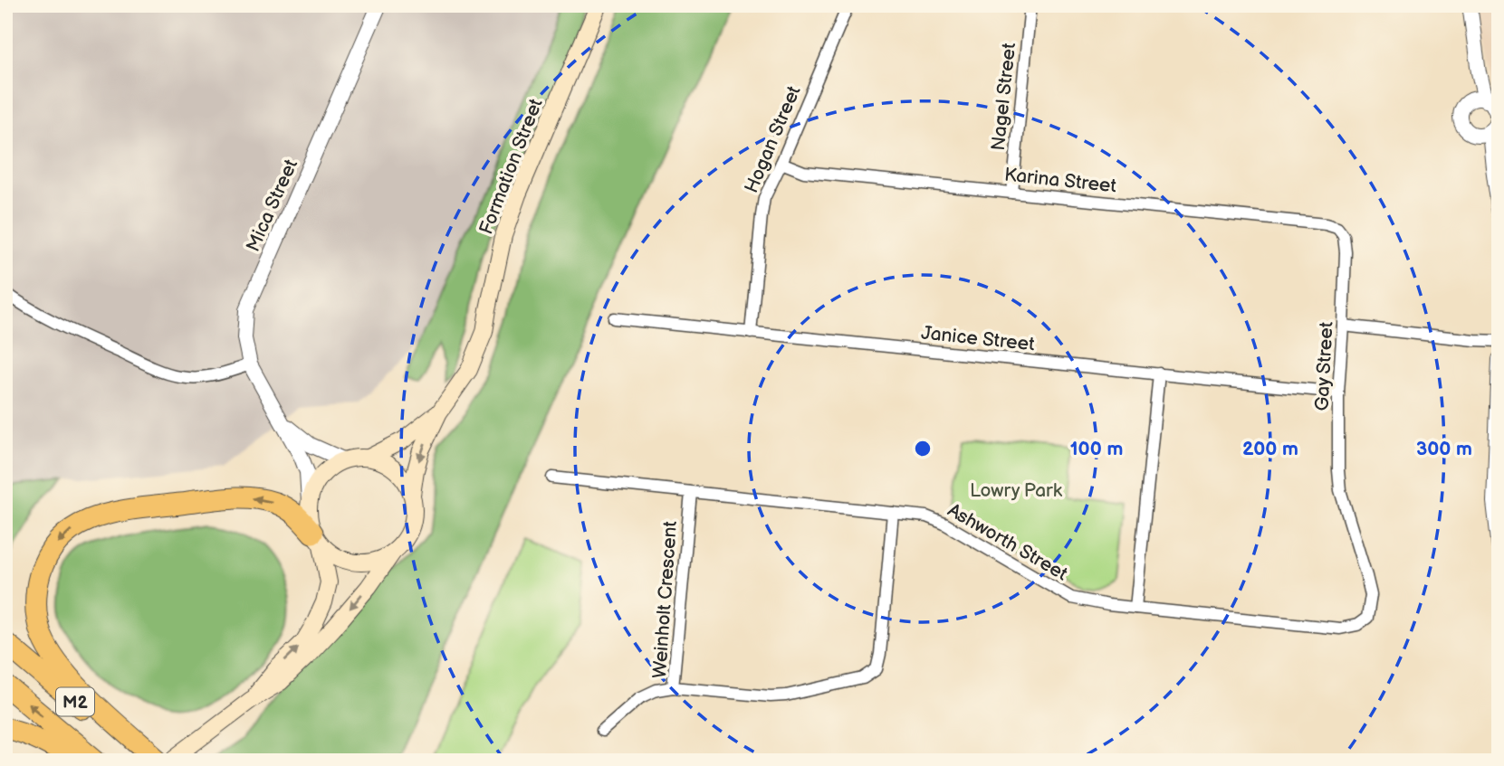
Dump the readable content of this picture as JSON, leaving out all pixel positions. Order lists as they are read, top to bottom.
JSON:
{
  "streets": {
    "highway": ["M2"],
    "main road": ["Formation Street"],
    "street": [
      "Nagel Street",
      "Hogan Street",
      "Karina Street",
      "Mica Street",
      "Janice Street",
      "Gay Street",
      "Ashworth Street",
      "Weinholt Crescent"
    ]
  },
  "crossings": [
    ["Nagel Street", "Karina Street"],
    ["Hogan Street", "Karina Street"],
    ["Hogan Street", "Janice Street"],
    ["Formation Street", "Mica Street"],
    ["Karina Street", "Gay Street"],
    ["Janice Street", "Gay Street"],
    ["Gay Street", "Ashworth Street"],
    ["Ashworth Street", "Weinholt Crescent"]
  ],
  "parks": ["Lowry Park"],
  "rings": ["100 m", "200 m", "300 m"]
}
